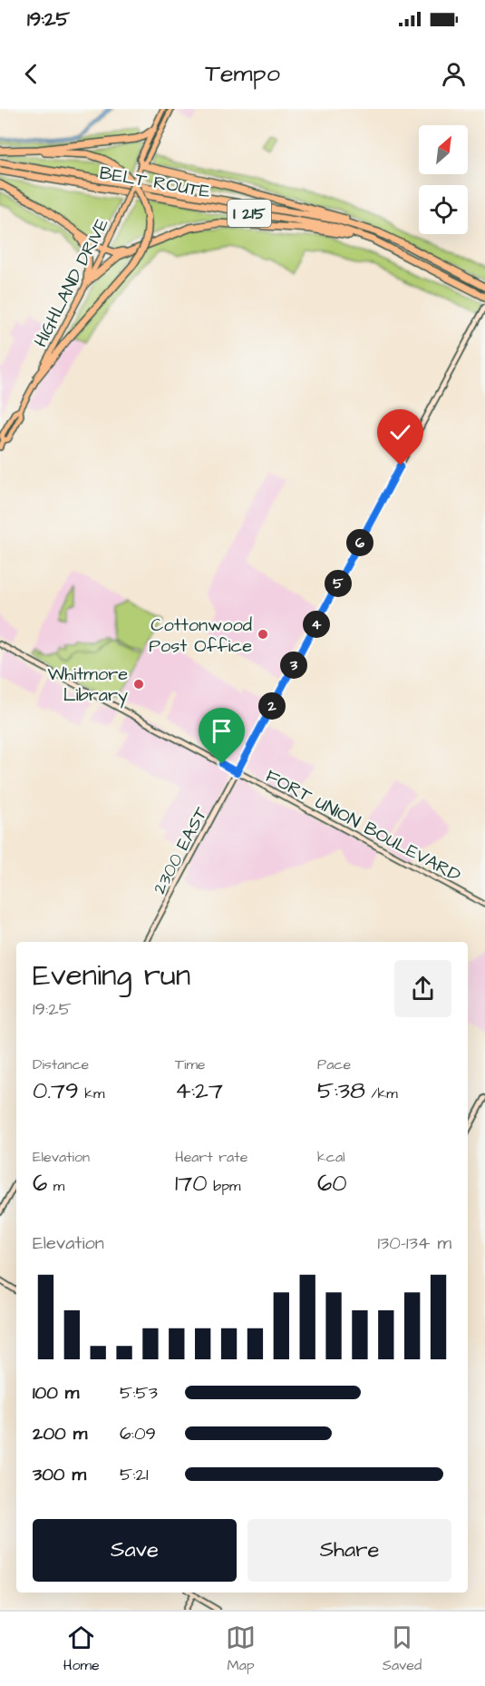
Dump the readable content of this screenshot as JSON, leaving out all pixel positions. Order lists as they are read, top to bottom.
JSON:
{
  "streets": {
    "highway": ["BELT ROUTE", "I 215"],
    "main road": ["HIGHLAND DRIVE"],
    "street": ["FORT UNION BOULEVARD", "2300 EAST"]
  },
  "crossings": [
    ["FORT UNION BOULEVARD", "2300 EAST"]
  ],
  "places": ["Cottonwood Post Office", "Whitmore Library"],
  "north": "top right",
  "page": {
    "status": "19:25",
    "header": "Tempo",
    "pins": [
      "6",
      "5",
      "4",
      "3",
      "2"
    ],
    "heading": ["Evening run", "19:25"],
    "stats": [
      ["Distance", "0.79 km"],
      ["Time", "4:27"],
      ["Pace", "5:38 /km"],
      ["Elevation", "6 m"],
      ["Heart rate", "170 bpm"],
      ["kcal", "60"]
    ],
    "chart": ["Elevation", "130–134 m"],
    "list": [
      {
        "name": "100 m",
        "note": "5:53"
      },
      {
        "name": "200 m",
        "note": "6:09"
      },
      {
        "name": "300 m",
        "note": "5:21"
      }
    ],
    "buttons": ["Save", "Share"],
    "tabs": ["Home", "Map", "Saved"]
  }
}
